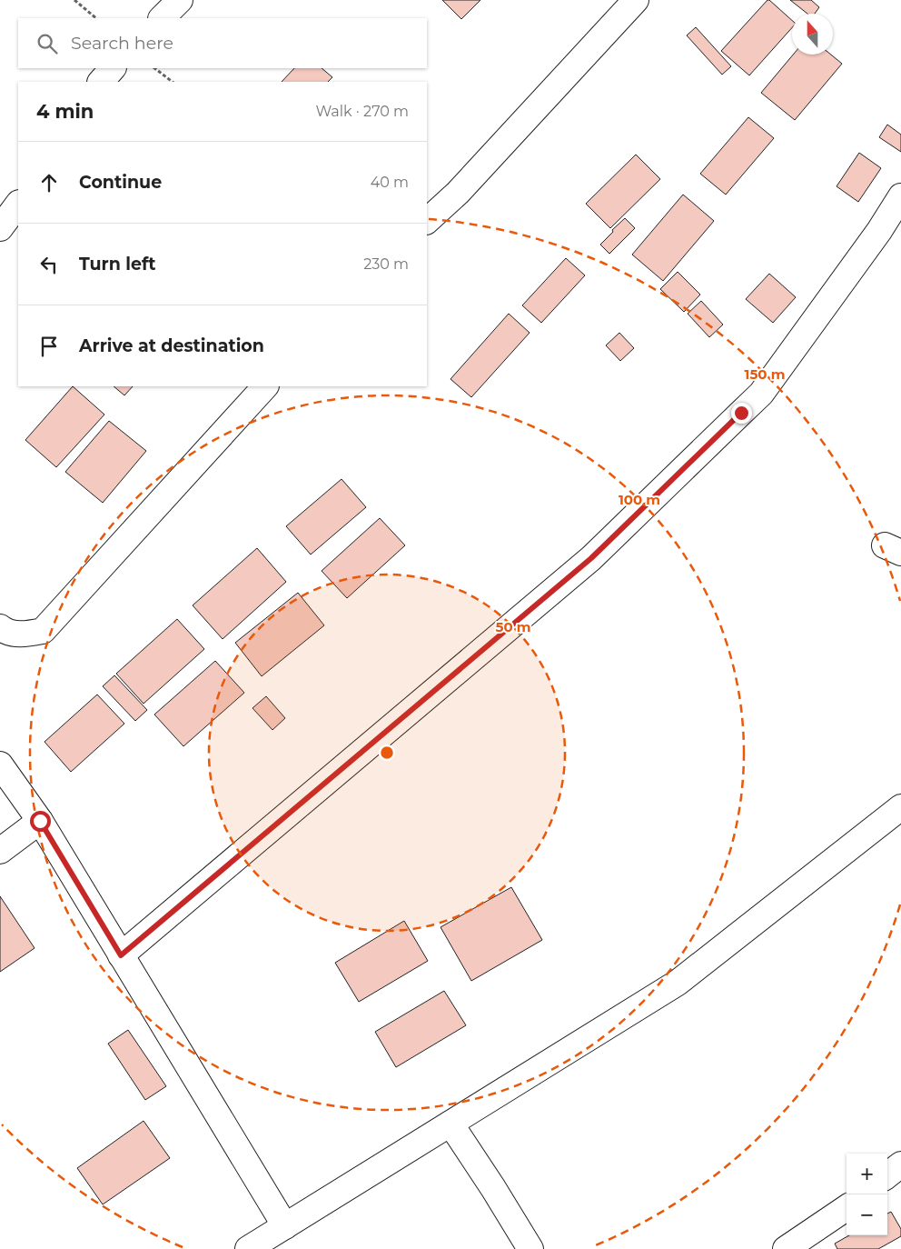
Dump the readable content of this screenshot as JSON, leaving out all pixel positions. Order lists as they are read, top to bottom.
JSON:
{
  "north": "top",
  "page": {
    "search": "Search here",
    "heading": ["4 min", "Walk · 270 m"],
    "list": [
      ["Continue", "40 m"],
      ["Turn left", "230 m"],
      "Arrive at destination"
    ],
    "map_buttons": ["+", "−"]
  },
  "rings": ["150 m", "100 m", "50 m"]
}
